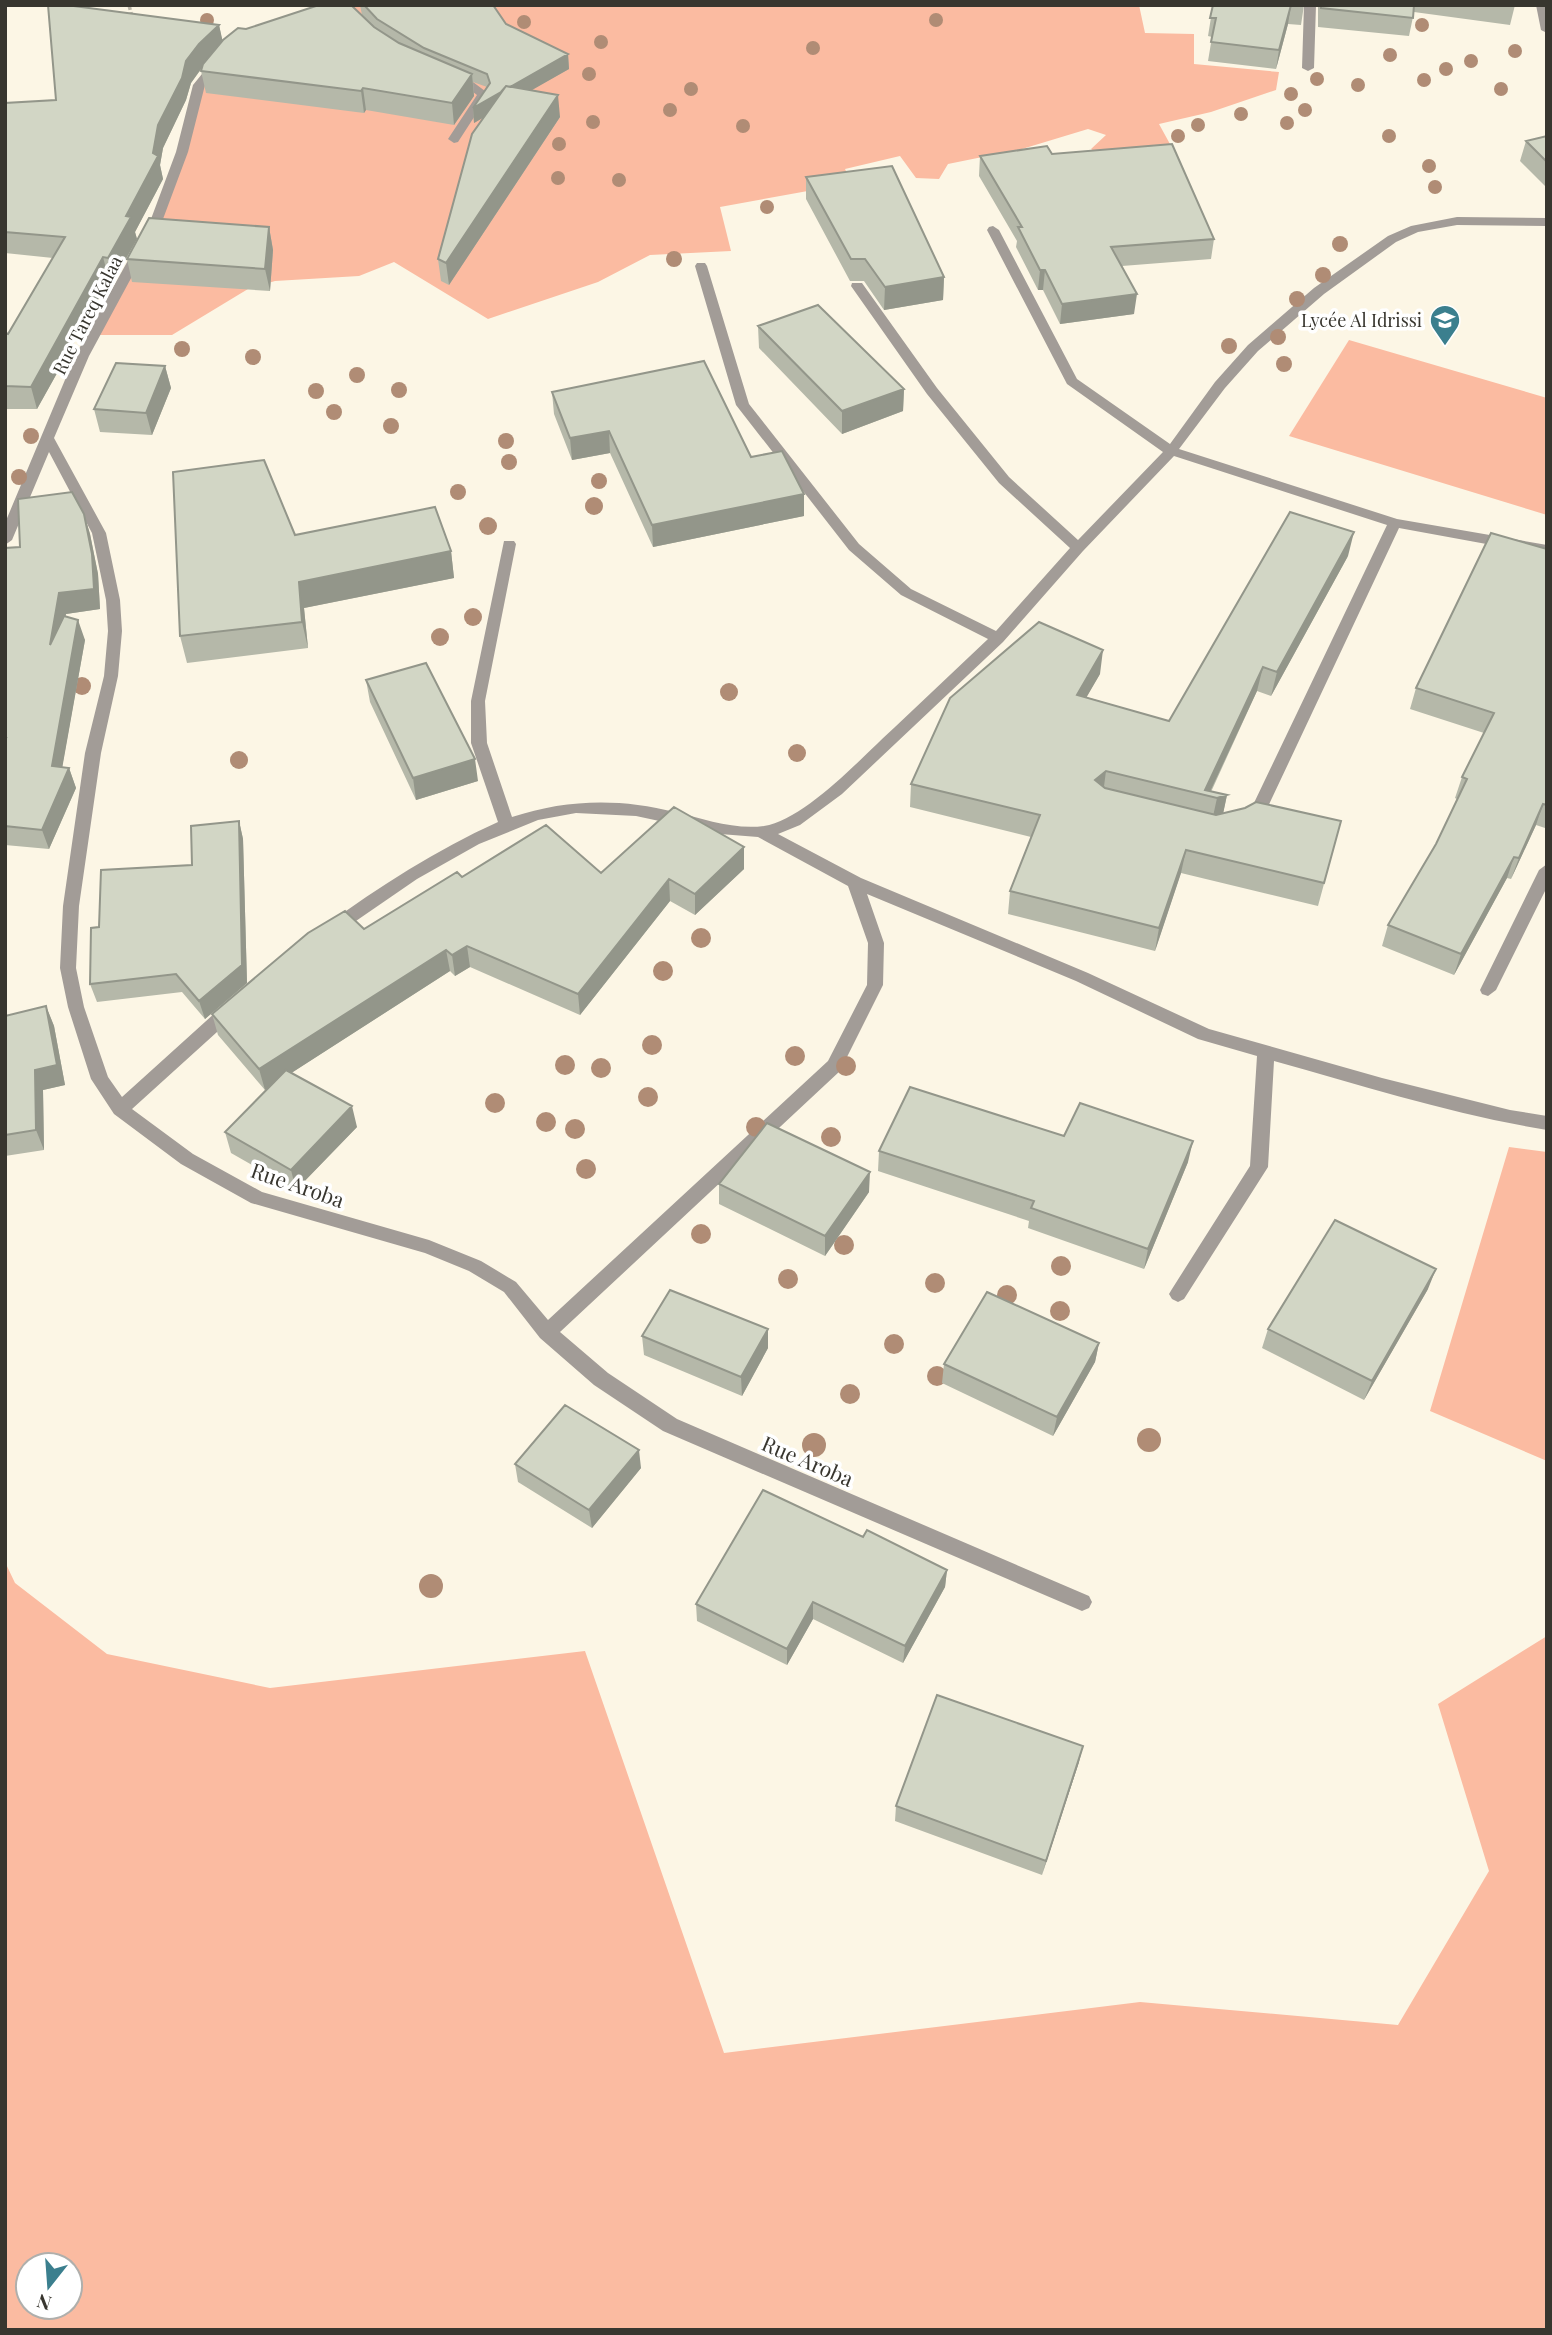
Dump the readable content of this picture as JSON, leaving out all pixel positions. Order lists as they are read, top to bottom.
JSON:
{
  "streets": {
    "street": ["Rue Tareq Kalaa", "Rue Aroba"]
  },
  "crossings": [
    ["Rue Tareq Kalaa", "Rue Aroba"]
  ],
  "places": {
    "school or university": ["Lycée Al Idrissi"]
  },
  "north": "bottom"
}
